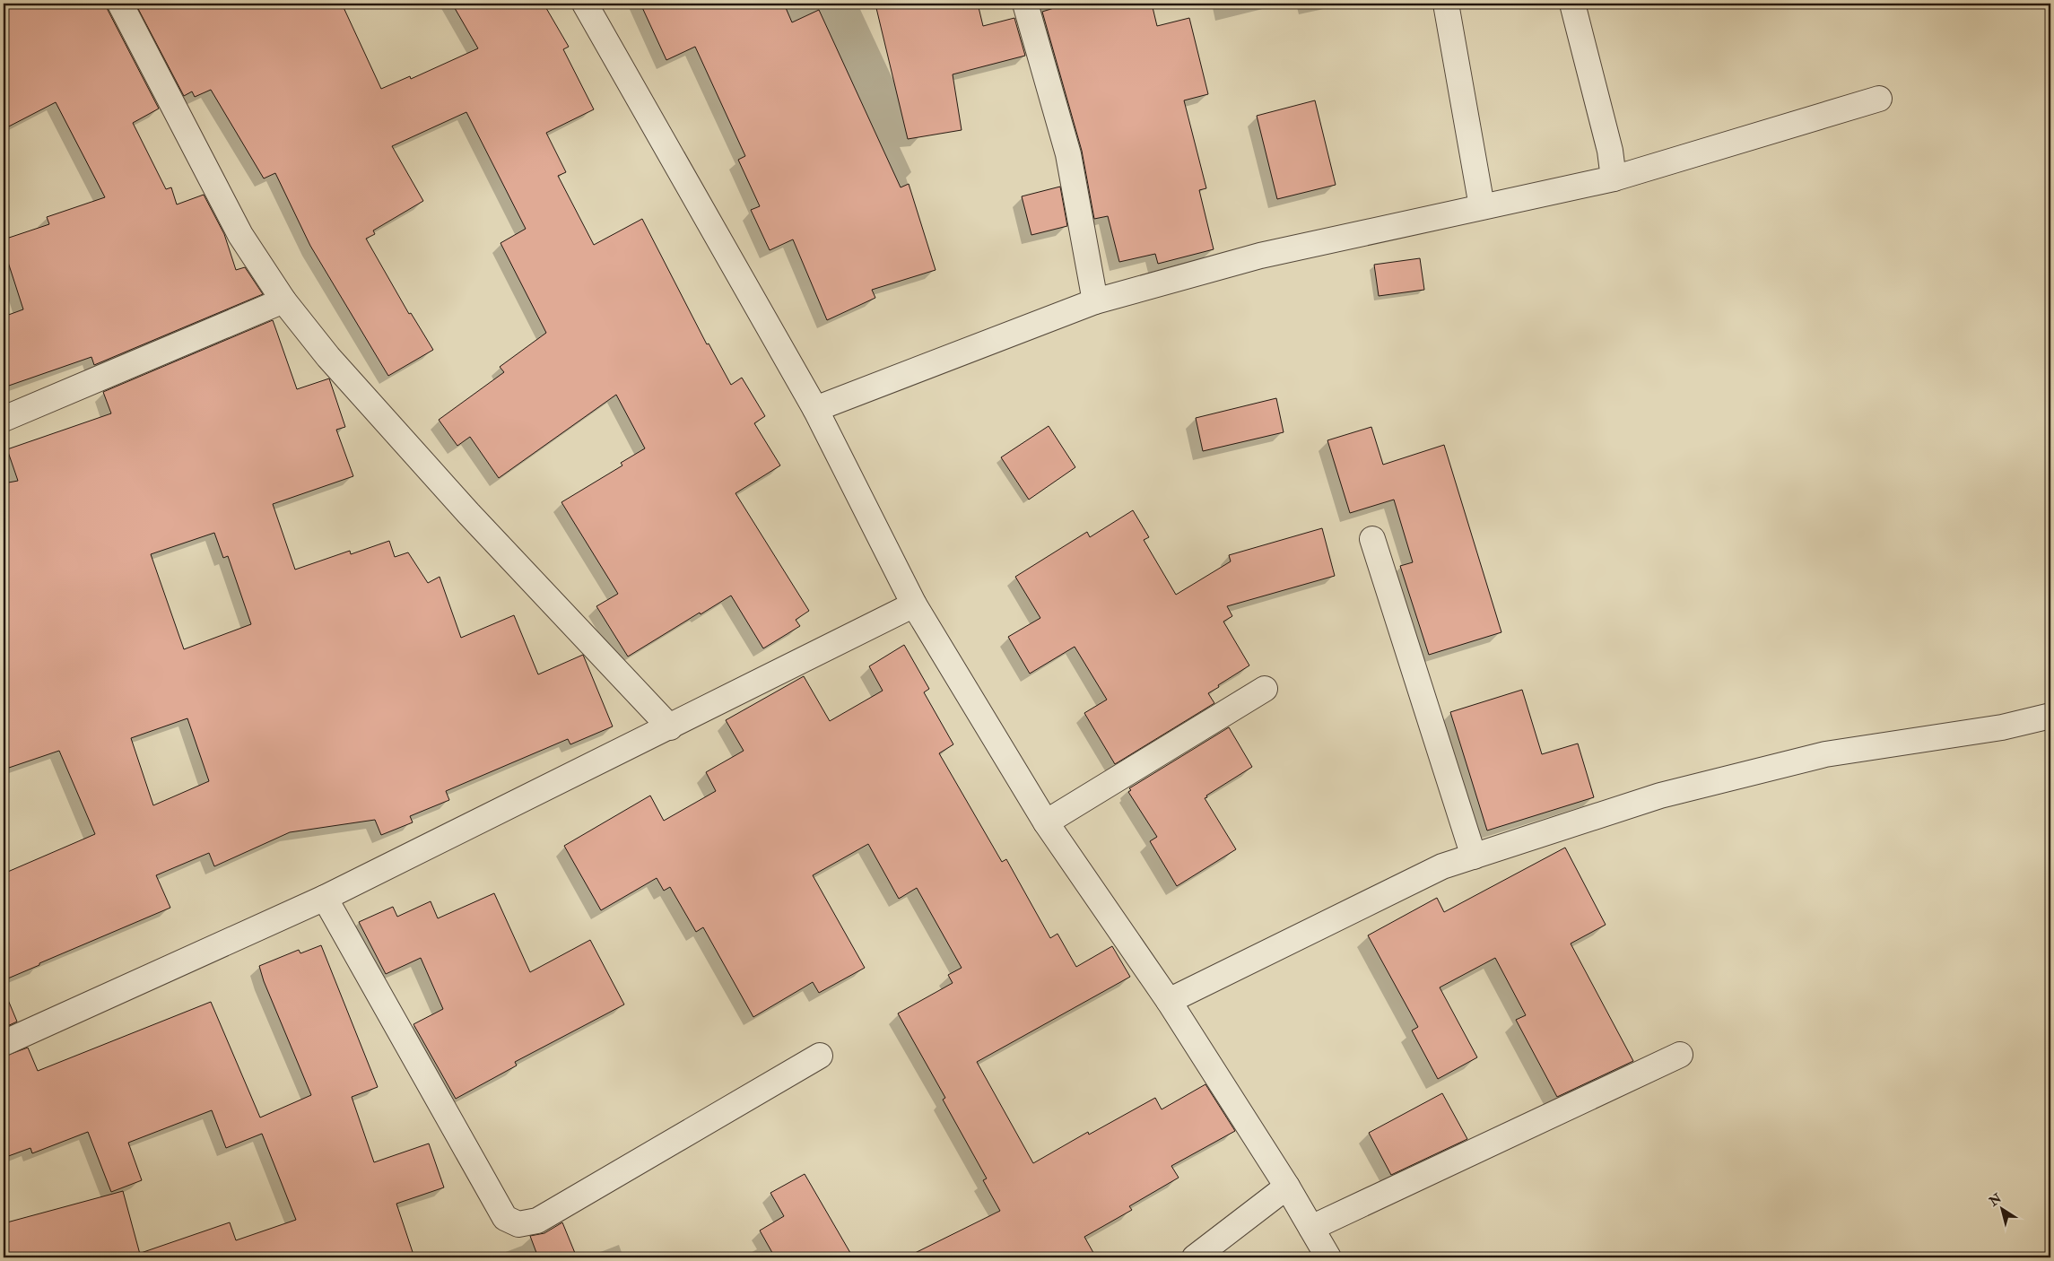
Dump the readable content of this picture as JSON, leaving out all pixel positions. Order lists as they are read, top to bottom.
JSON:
{
  "north": "top left"
}
